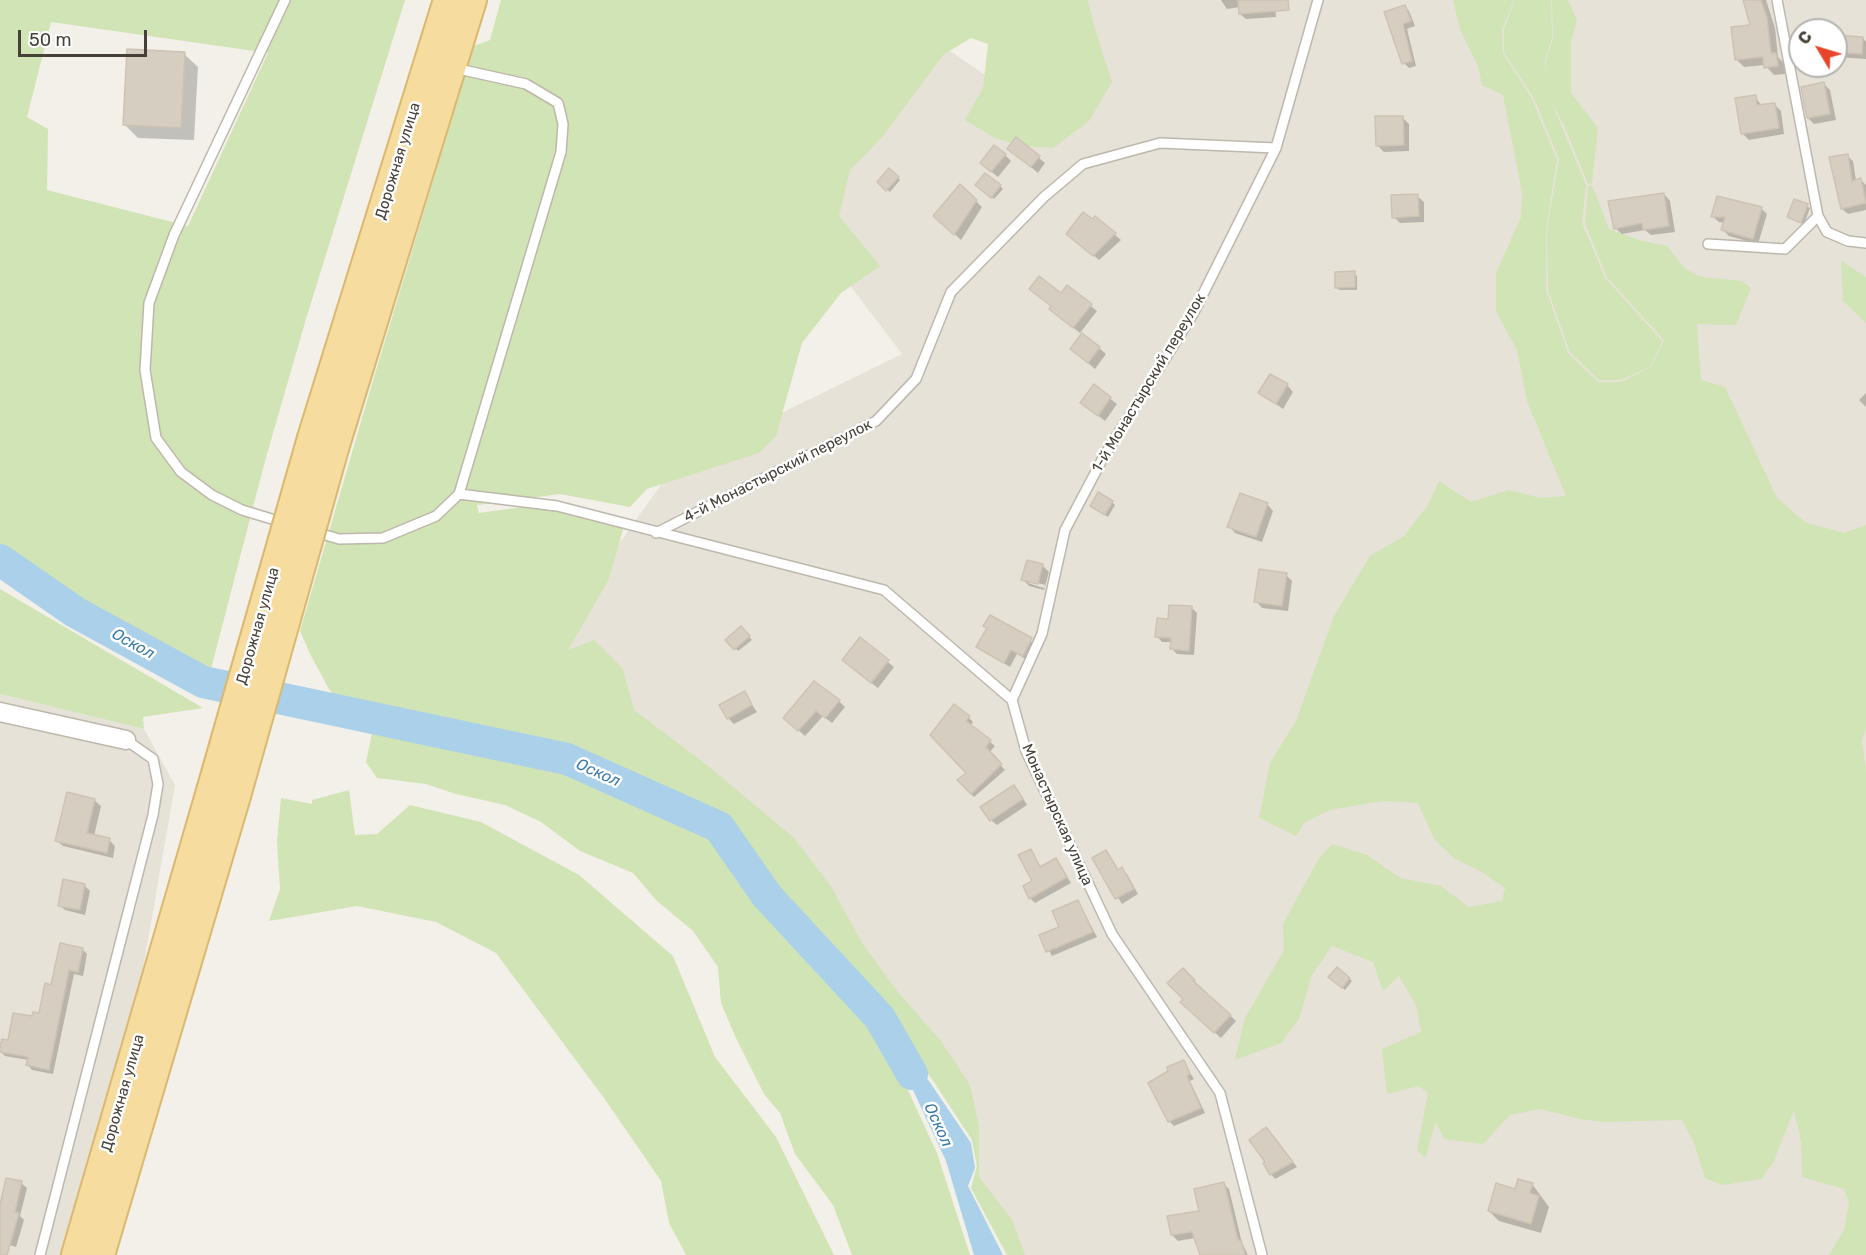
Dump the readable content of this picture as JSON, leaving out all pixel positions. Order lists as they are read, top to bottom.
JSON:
{
  "streets": {
    "main road": ["Дорожная улица"],
    "lane": ["1-й Монастырский переулок", "4-й Монастырский переулок", "Монастырская улица"]
  },
  "crossings": [
    ["1-й Монастырский переулок", "4-й Монастырский переулок"],
    ["1-й Монастырский переулок", "Монастырская улица"]
  ],
  "water": ["Оскол"],
  "scale_bar": "50 m",
  "north": "top left"
}
